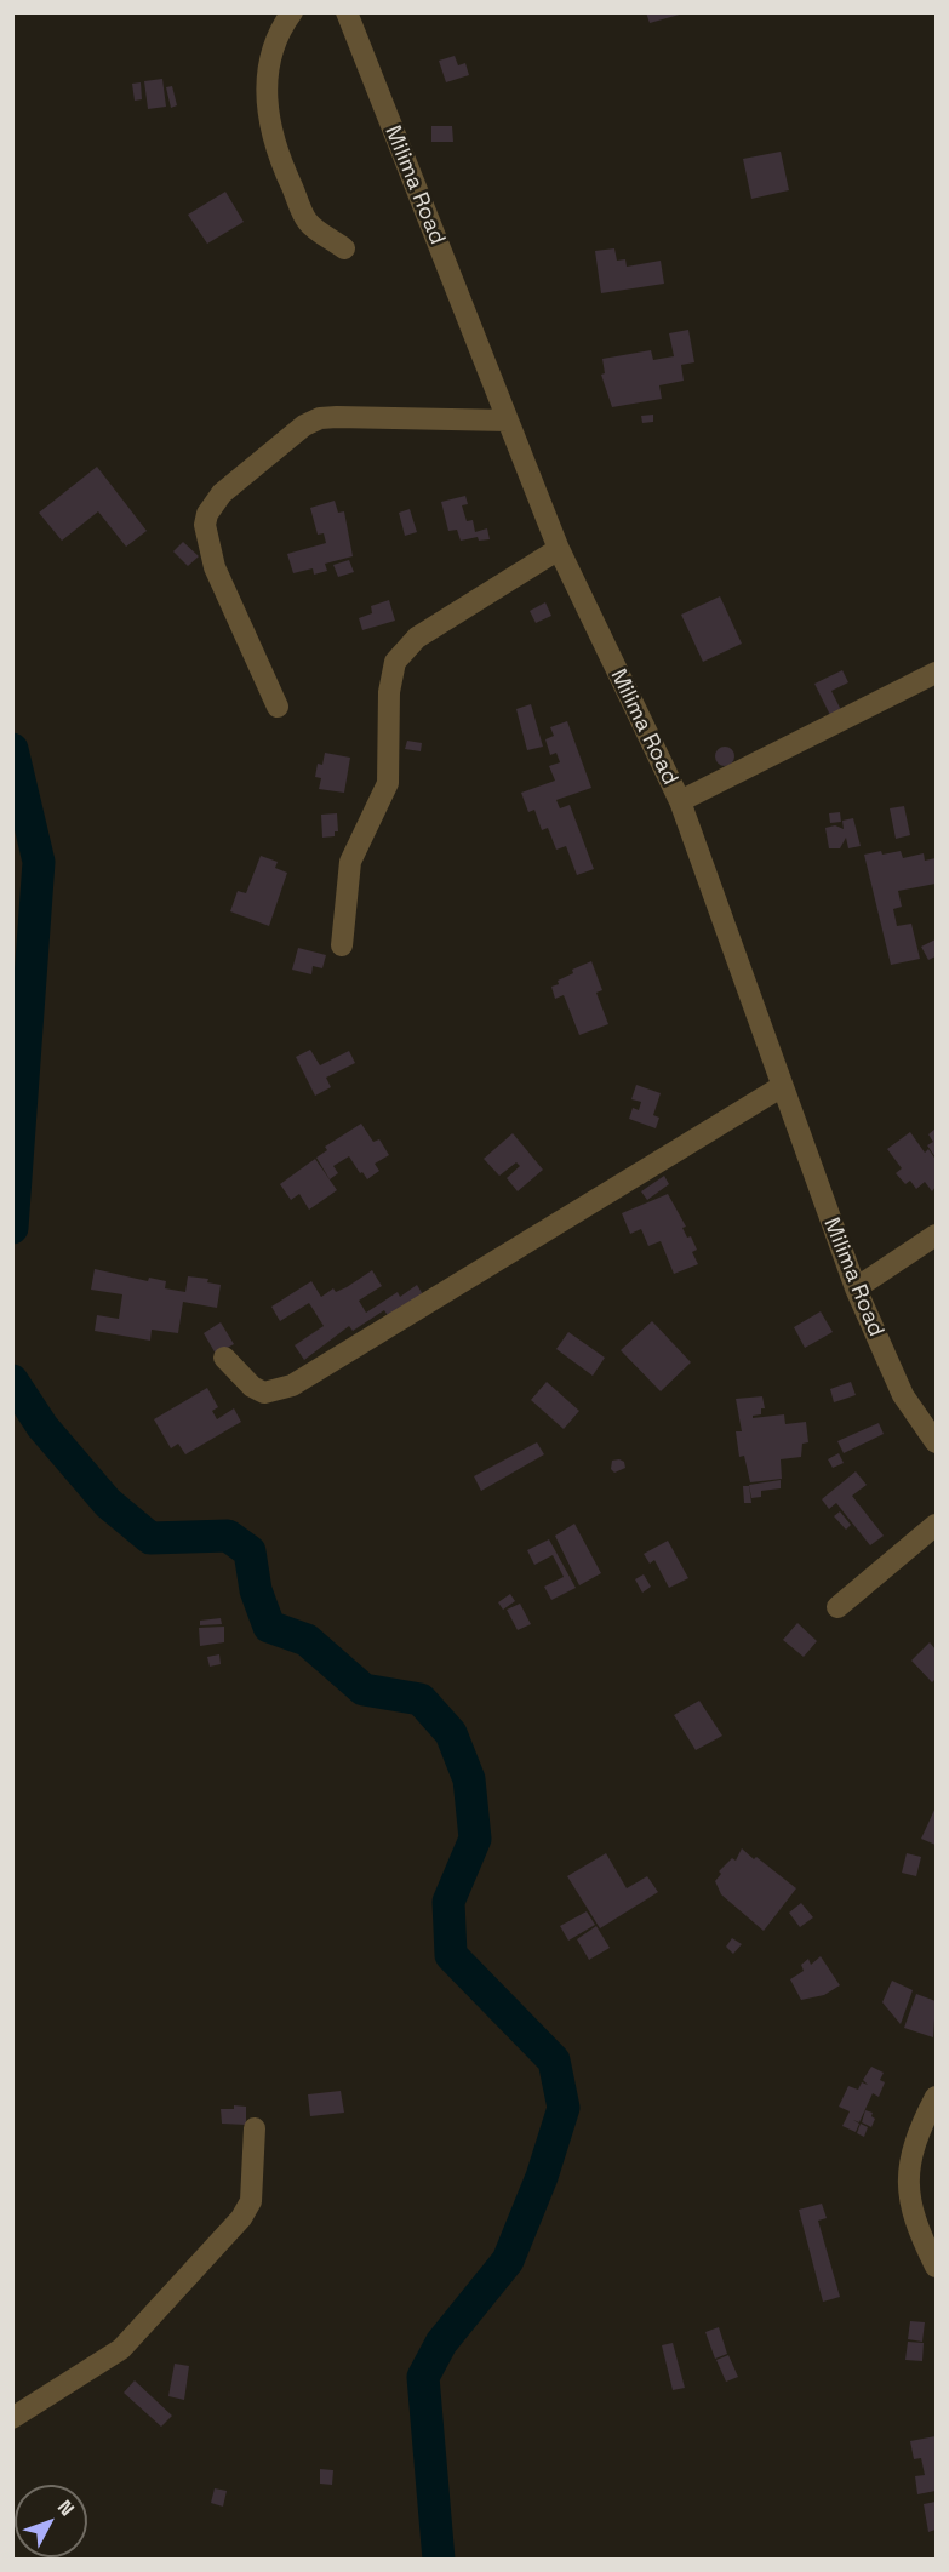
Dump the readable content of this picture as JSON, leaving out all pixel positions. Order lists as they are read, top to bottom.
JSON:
{
  "streets": {
    "street": ["Milima Road"]
  },
  "north": "top right"
}
